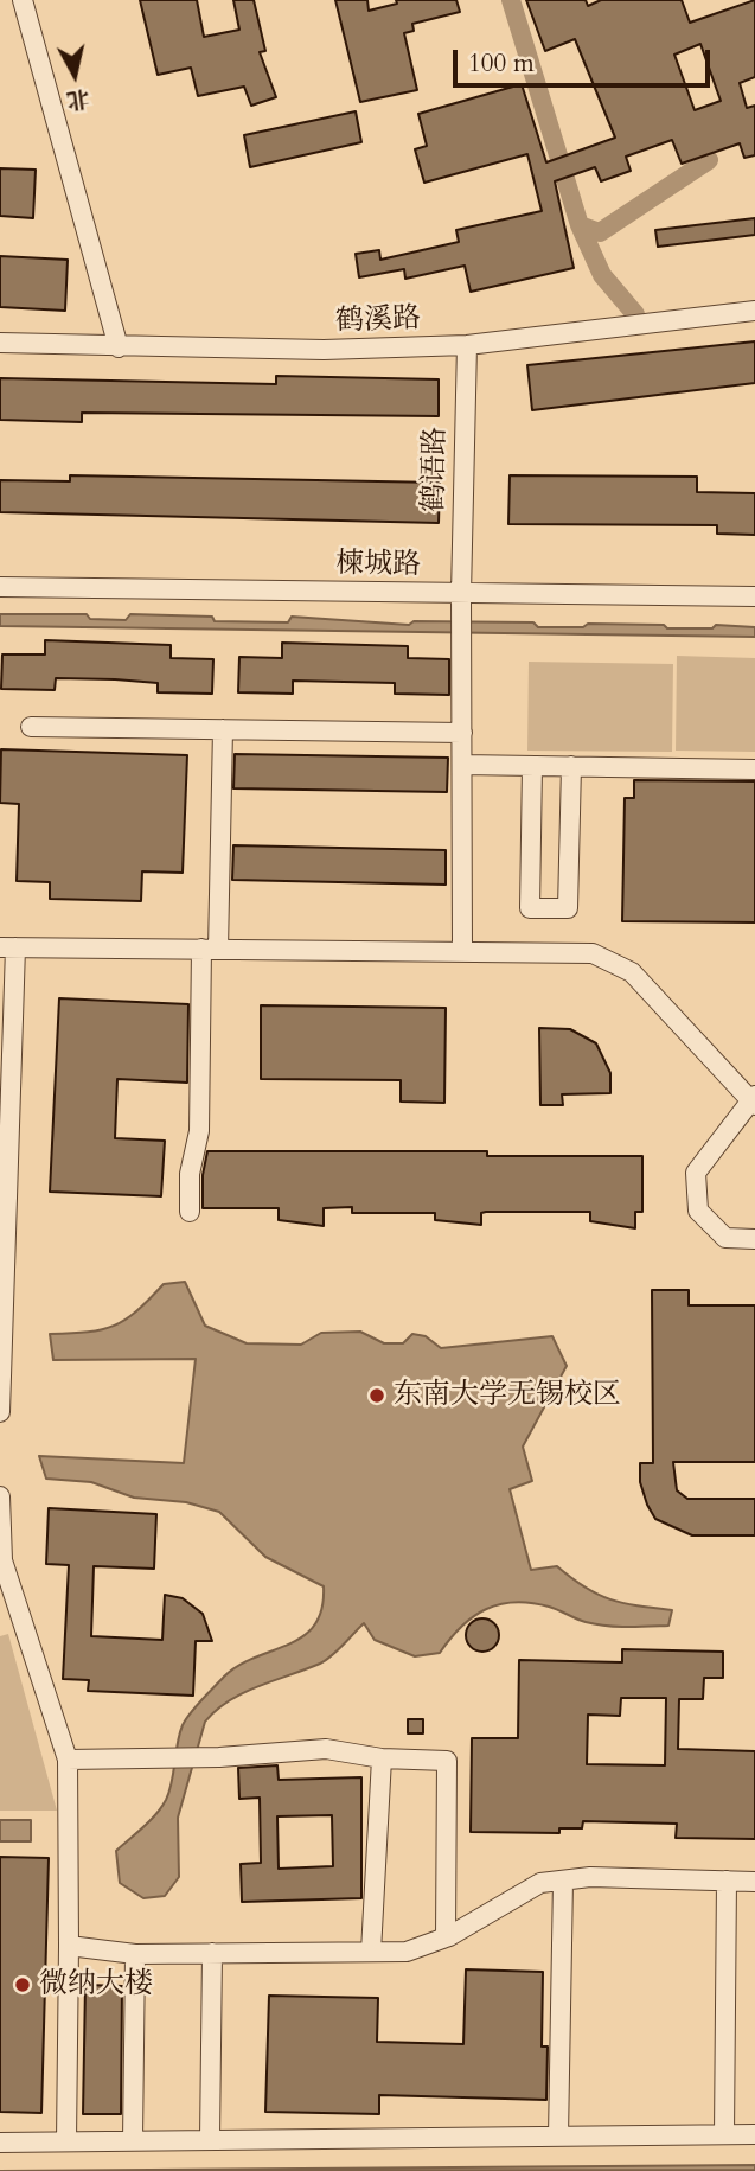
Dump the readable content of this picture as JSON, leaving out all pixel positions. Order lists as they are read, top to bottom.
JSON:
{
  "streets": {
    "street": ["鹤溪路", "鹤语路", "楝城路"]
  },
  "crossings": [
    ["鹤溪路", "鹤语路"],
    ["鹤语路", "楝城路"]
  ],
  "places": ["东南大学无锡校区", "微纳大楼"],
  "scale_bar": "100 m",
  "north": "bottom"
}
